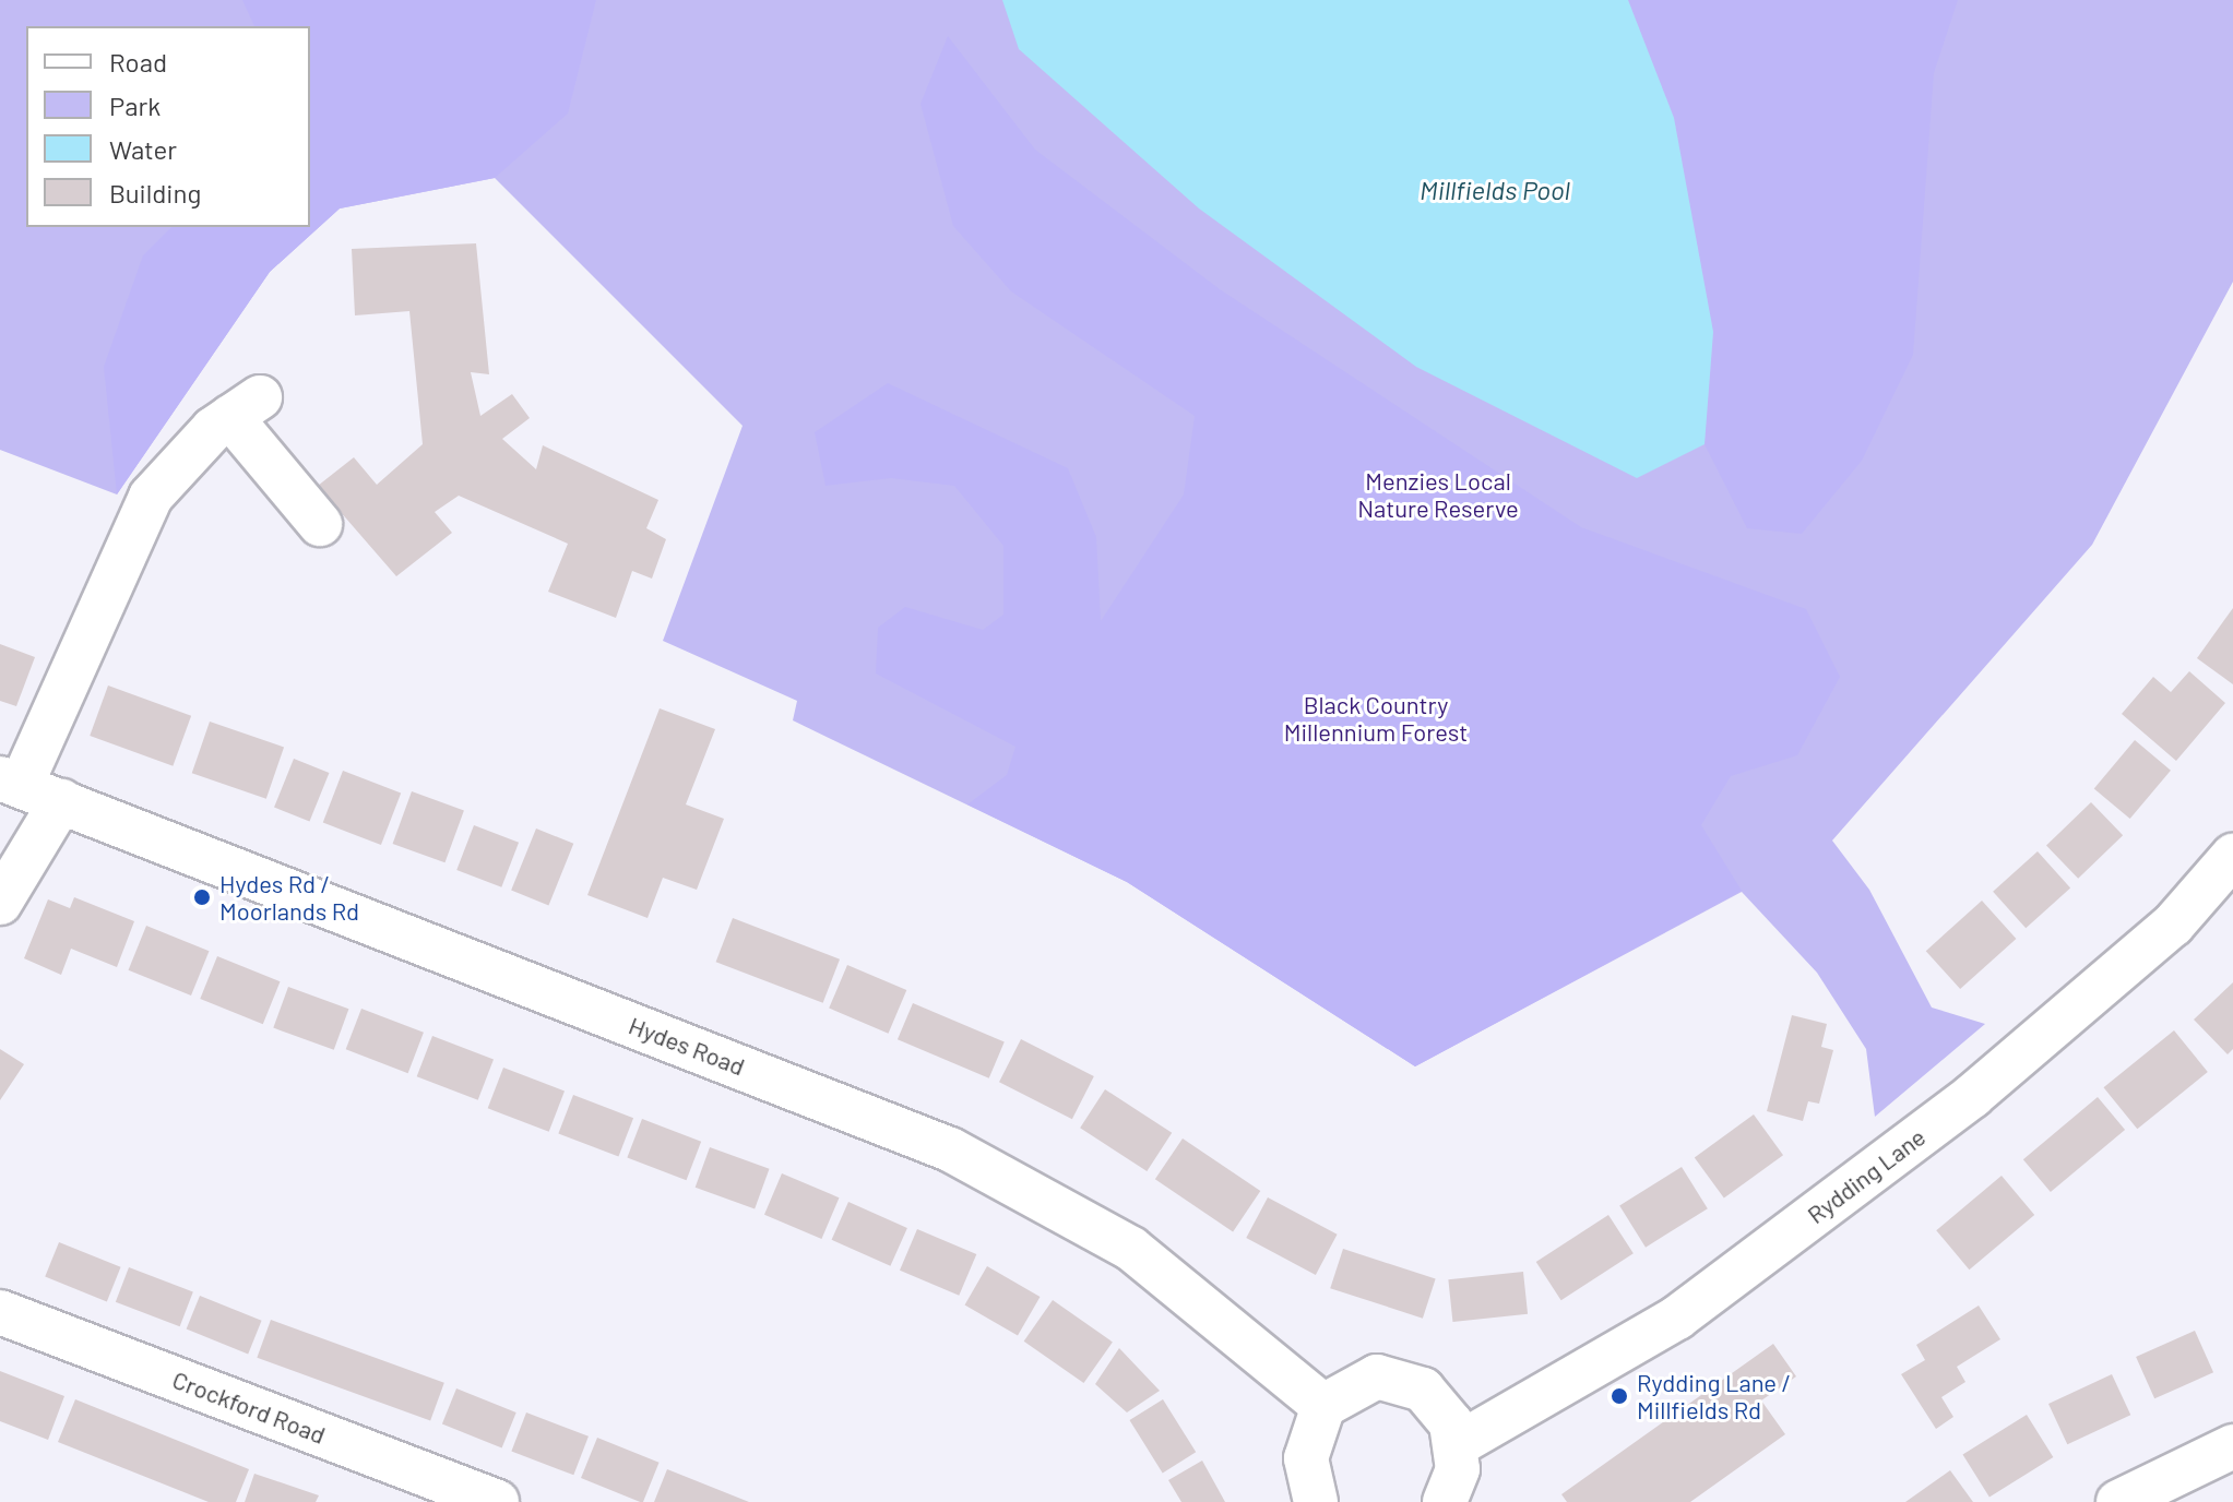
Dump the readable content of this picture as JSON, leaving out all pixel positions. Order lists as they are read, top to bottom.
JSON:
{
  "streets": {
    "street": ["Hydes Road", "Rydding Lane", "Crockford Road"]
  },
  "water": ["Millfields Pool"],
  "parks": ["Menzies Local Nature Reserve", "Black Country Millennium Forest"],
  "places": ["Hydes Rd / Moorlands Rd", "Rydding Lane / Millfields Rd"],
  "legend": [
    "Road",
    "Park",
    "Water",
    "Building"
  ]
}
